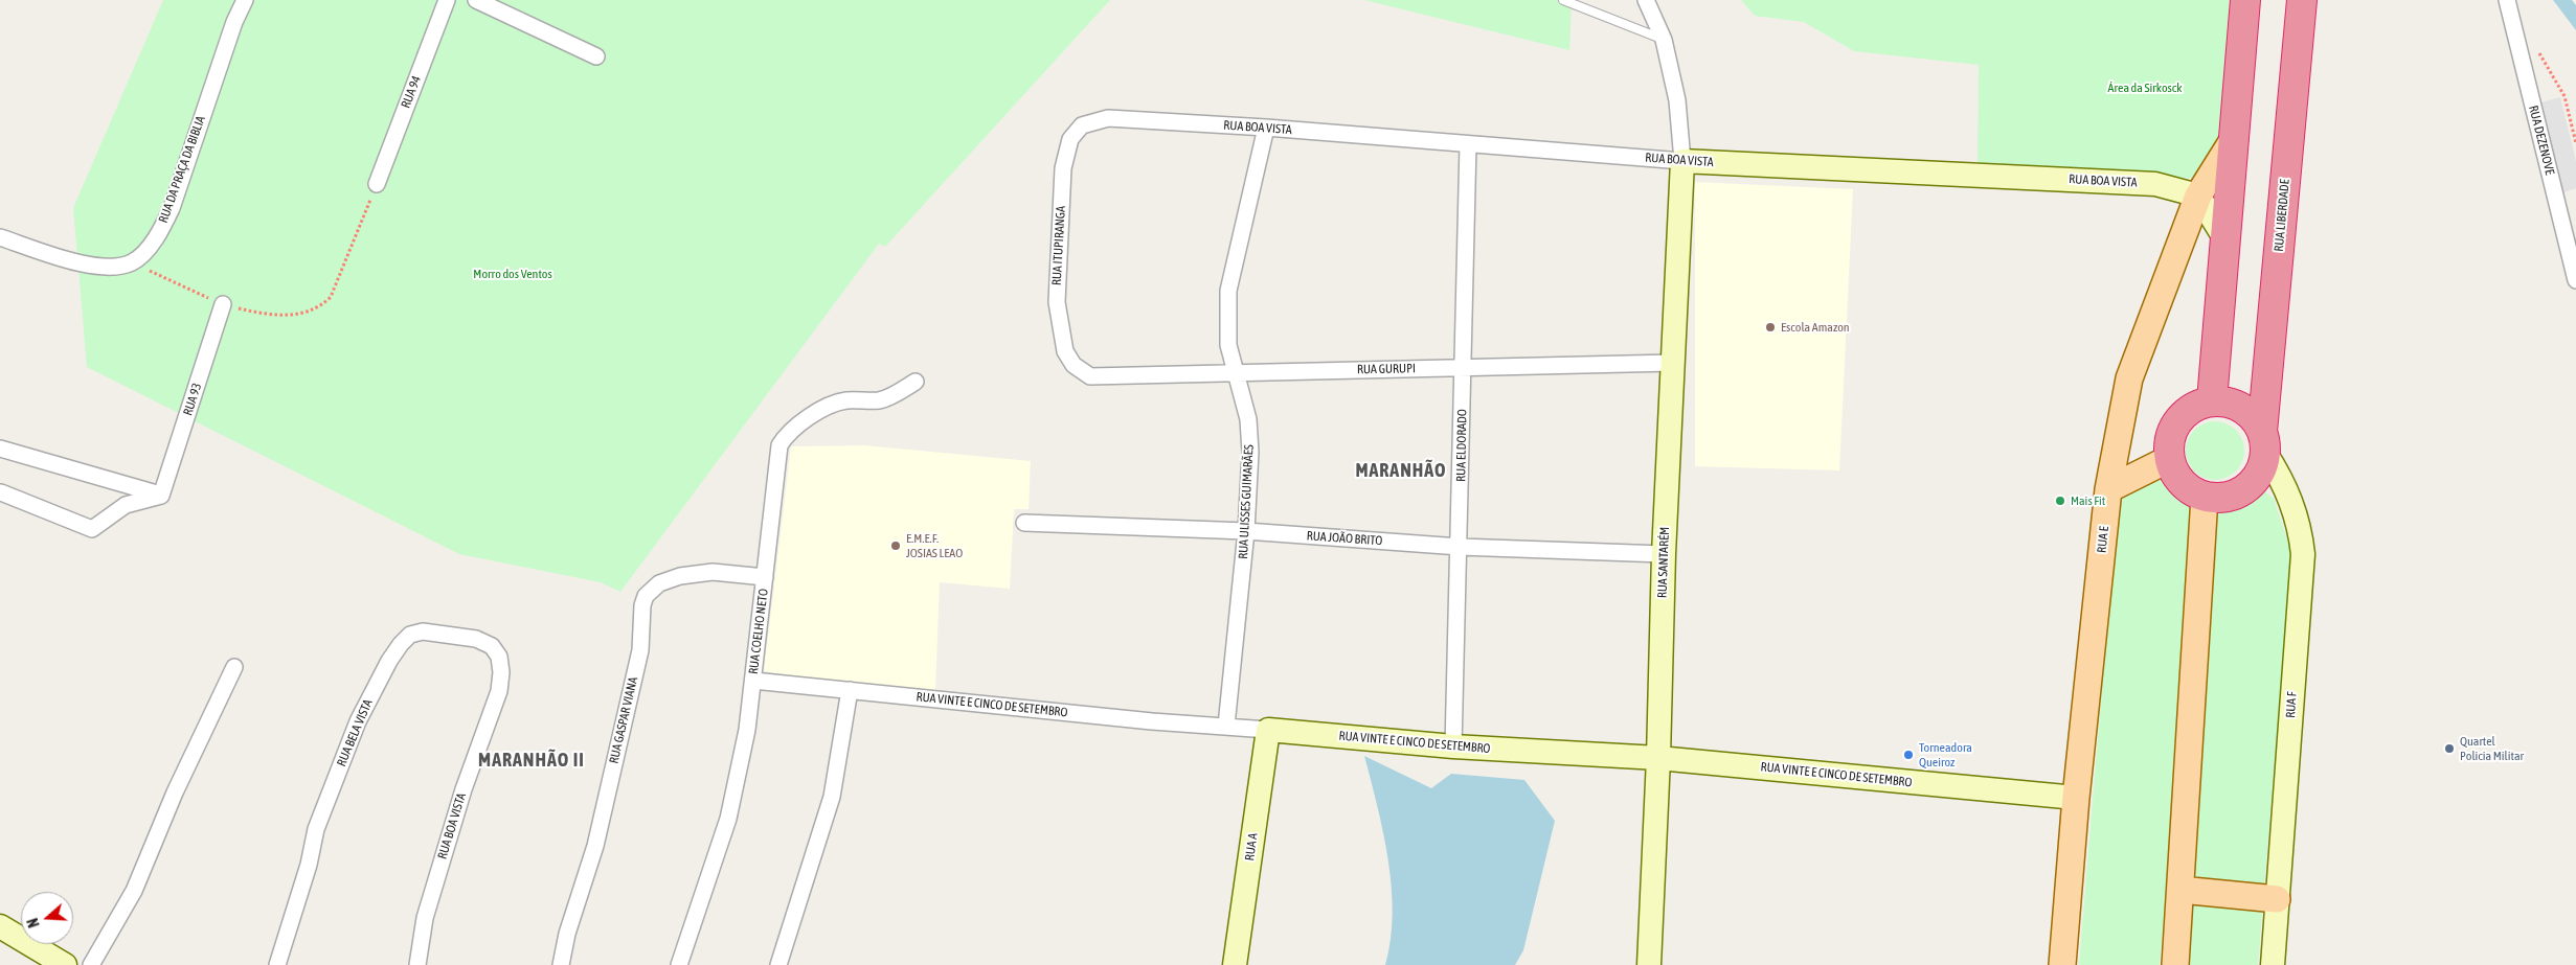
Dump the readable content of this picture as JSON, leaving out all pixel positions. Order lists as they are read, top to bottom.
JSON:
{
  "streets": {
    "highway": ["RUA LIBERDADE"],
    "main road": ["RUA E"],
    "street": [
      "RUA 94",
      "RUA BOA VISTA",
      "RUA DEZENOVE",
      "RUA DA PRAÇA DA BIBLIA",
      "RUA ITUPIRANGA",
      "RUA GURUPI",
      "RUA 93",
      "RUA ELDORADO",
      "RUA ULISSES GUIMARÃES",
      "RUA JOÃO BRITO",
      "RUA SANTARÉM",
      "RUA COELHO NETO",
      "RUA VINTE E CINCO DE SETEMBRO",
      "RUA F",
      "RUA GASPAR VIANA",
      "RUA BELA VISTA",
      "RUA A"
    ]
  },
  "crossings": [
    ["RUA BOA VISTA", "RUA ITUPIRANGA"],
    ["RUA BOA VISTA", "RUA ELDORADO"],
    ["RUA BOA VISTA", "RUA ULISSES GUIMARÃES"],
    ["RUA BOA VISTA", "RUA E"],
    ["RUA BOA VISTA", "RUA SANTARÉM"],
    ["RUA BOA VISTA", "RUA BELA VISTA"],
    ["RUA LIBERDADE", "RUA F"],
    ["RUA ITUPIRANGA", "RUA GURUPI"],
    ["RUA GURUPI", "RUA ELDORADO"],
    ["RUA GURUPI", "RUA ULISSES GUIMARÃES"],
    ["RUA GURUPI", "RUA SANTARÉM"],
    ["RUA ELDORADO", "RUA JOÃO BRITO"],
    ["RUA ELDORADO", "RUA VINTE E CINCO DE SETEMBRO"],
    ["RUA ULISSES GUIMARÃES", "RUA JOÃO BRITO"],
    ["RUA ULISSES GUIMARÃES", "RUA VINTE E CINCO DE SETEMBRO"],
    ["RUA JOÃO BRITO", "RUA SANTARÉM"],
    ["RUA E", "RUA VINTE E CINCO DE SETEMBRO"],
    ["RUA SANTARÉM", "RUA VINTE E CINCO DE SETEMBRO"],
    ["RUA COELHO NETO", "RUA VINTE E CINCO DE SETEMBRO"],
    ["RUA COELHO NETO", "RUA GASPAR VIANA"],
    ["RUA VINTE E CINCO DE SETEMBRO", "RUA A"]
  ],
  "districts": ["MARANHÃO", "MARANHÃO II"],
  "parks": ["Área da Sirkosck", "Morro dos Ventos"],
  "places": [
    "Escola Amazon",
    "Mais Fit",
    "E.M.E.F. JOSIAS LEAO",
    "Quartel Policia Militar",
    "Torneadora Queiroz"
  ],
  "north": "left"
}
